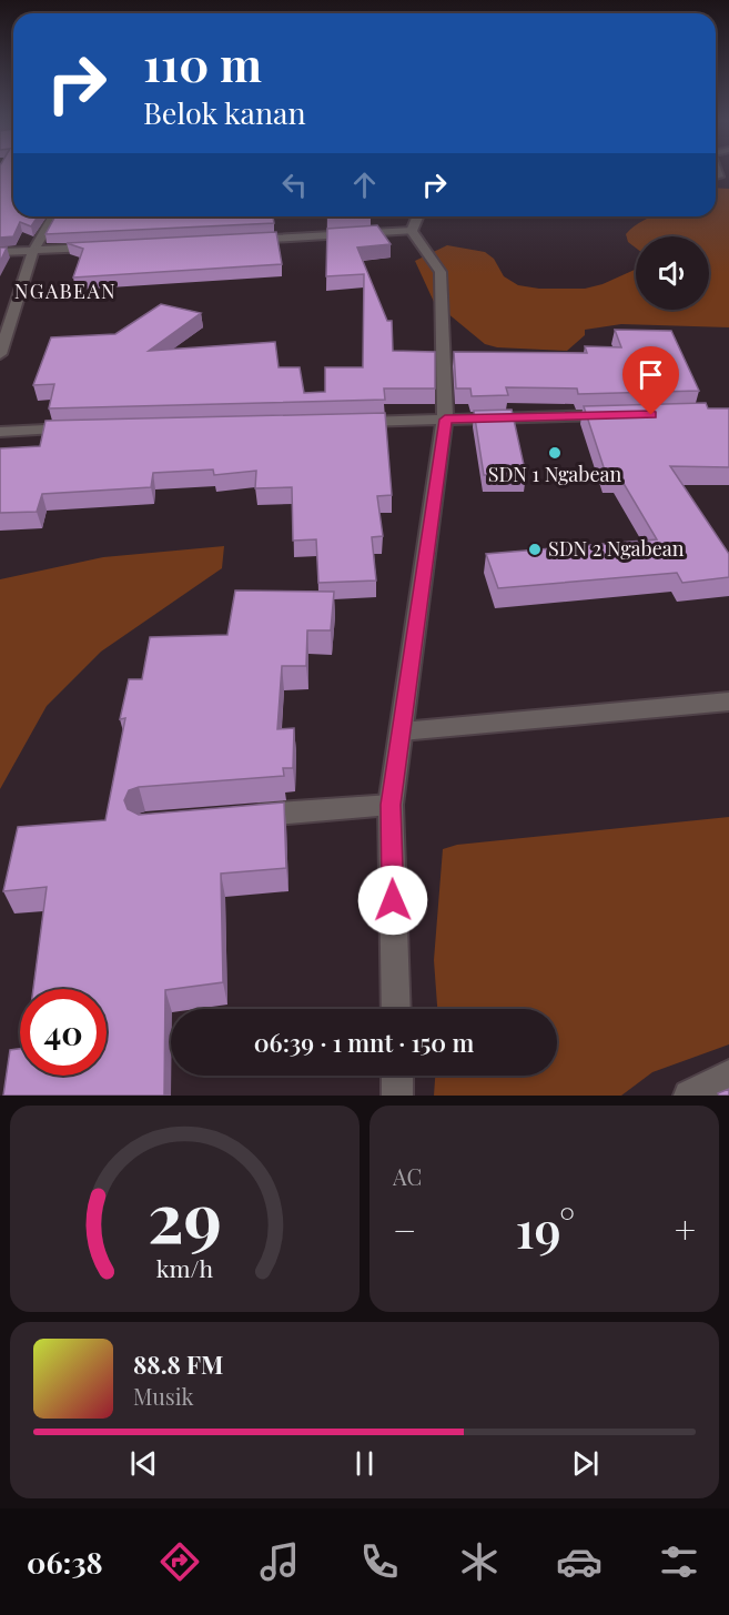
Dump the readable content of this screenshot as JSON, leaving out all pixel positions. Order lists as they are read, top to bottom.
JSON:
{
  "districts": ["NGABEAN"],
  "places": ["SDN 1 Ngabean", "SDN 2 Ngabean"],
  "page": {
    "turn": ["110 m", "Belok kanan"],
    "limit": "40",
    "trip": "06:39 · 1 mnt · 150 m",
    "tile": "AC",
    "heat": ["−", "19°", "+"],
    "song": ["88.8 FM", "Musik"],
    "tabs": "06:38",
    "gauge": ["29", "km/h"]
  }
}
